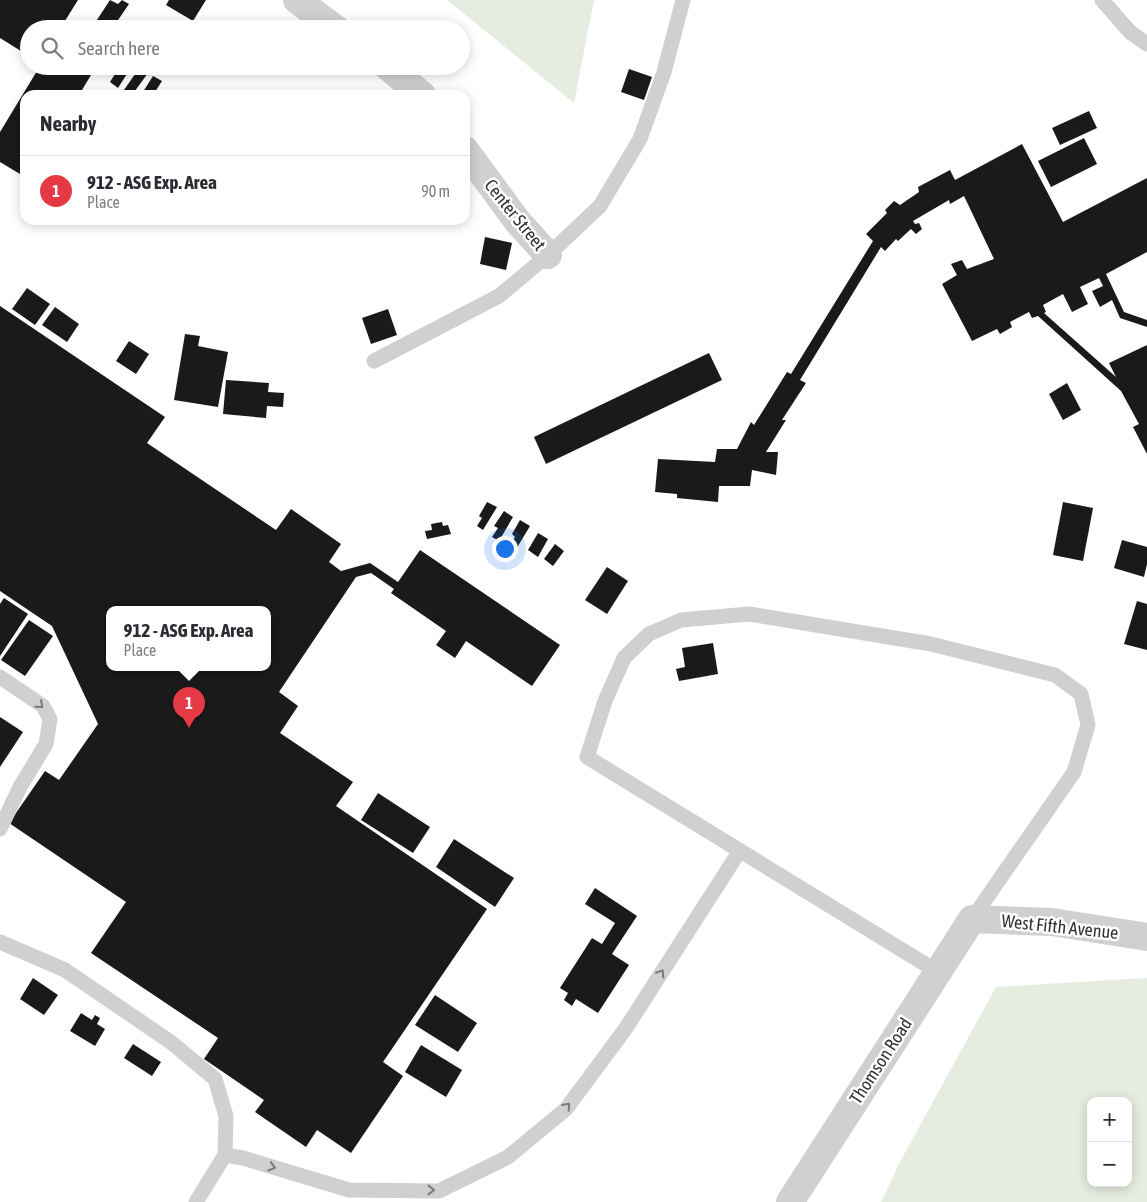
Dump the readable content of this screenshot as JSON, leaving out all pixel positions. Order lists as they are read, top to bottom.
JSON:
{
  "streets": {
    "street": ["Center Street", "West Fifth Avenue", "Thomson Road"]
  },
  "crossings": [
    ["West Fifth Avenue", "Thomson Road"]
  ],
  "page": {
    "search": "Search here",
    "heading": "Nearby",
    "list": [
      {
        "mark": "1",
        "name": "912 - ASG Exp. Area",
        "note": "Place",
        "value": "90 m"
      }
    ],
    "popup": ["912 - ASG Exp. Area", "Place"],
    "pins": "1",
    "map_buttons": ["+", "−"]
  }
}
